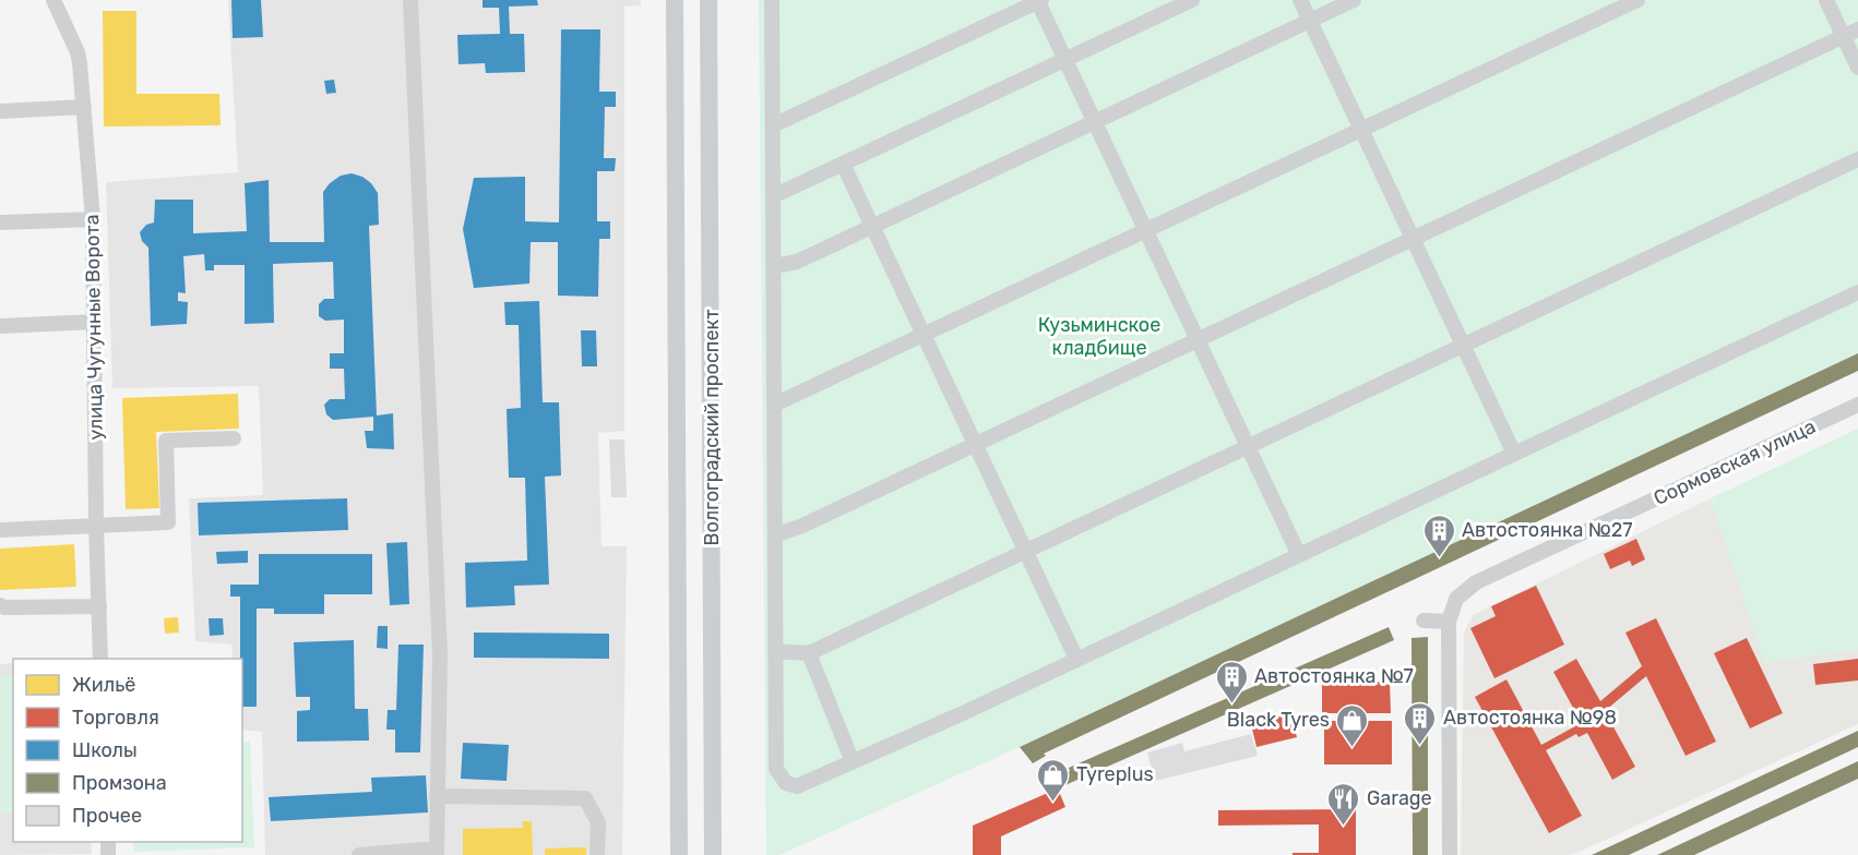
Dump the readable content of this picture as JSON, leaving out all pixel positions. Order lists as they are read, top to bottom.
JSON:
{
  "streets": {
    "main road": ["Волгоградский проспект"],
    "street": ["улица Чугунные Ворота", "Сормовская улица"]
  },
  "parks": ["Кузьминское кладбище"],
  "places": {
    "building": ["Автостоянка №27", "Автостоянка №7", "Автостоянка №98"],
    "shop": ["Black Tyres", "Tyreplus"],
    "restaurant": ["Garage"]
  },
  "legend": [
    "Жильё",
    "Торговля",
    "Школы",
    "Промзона",
    "Прочее"
  ]
}
